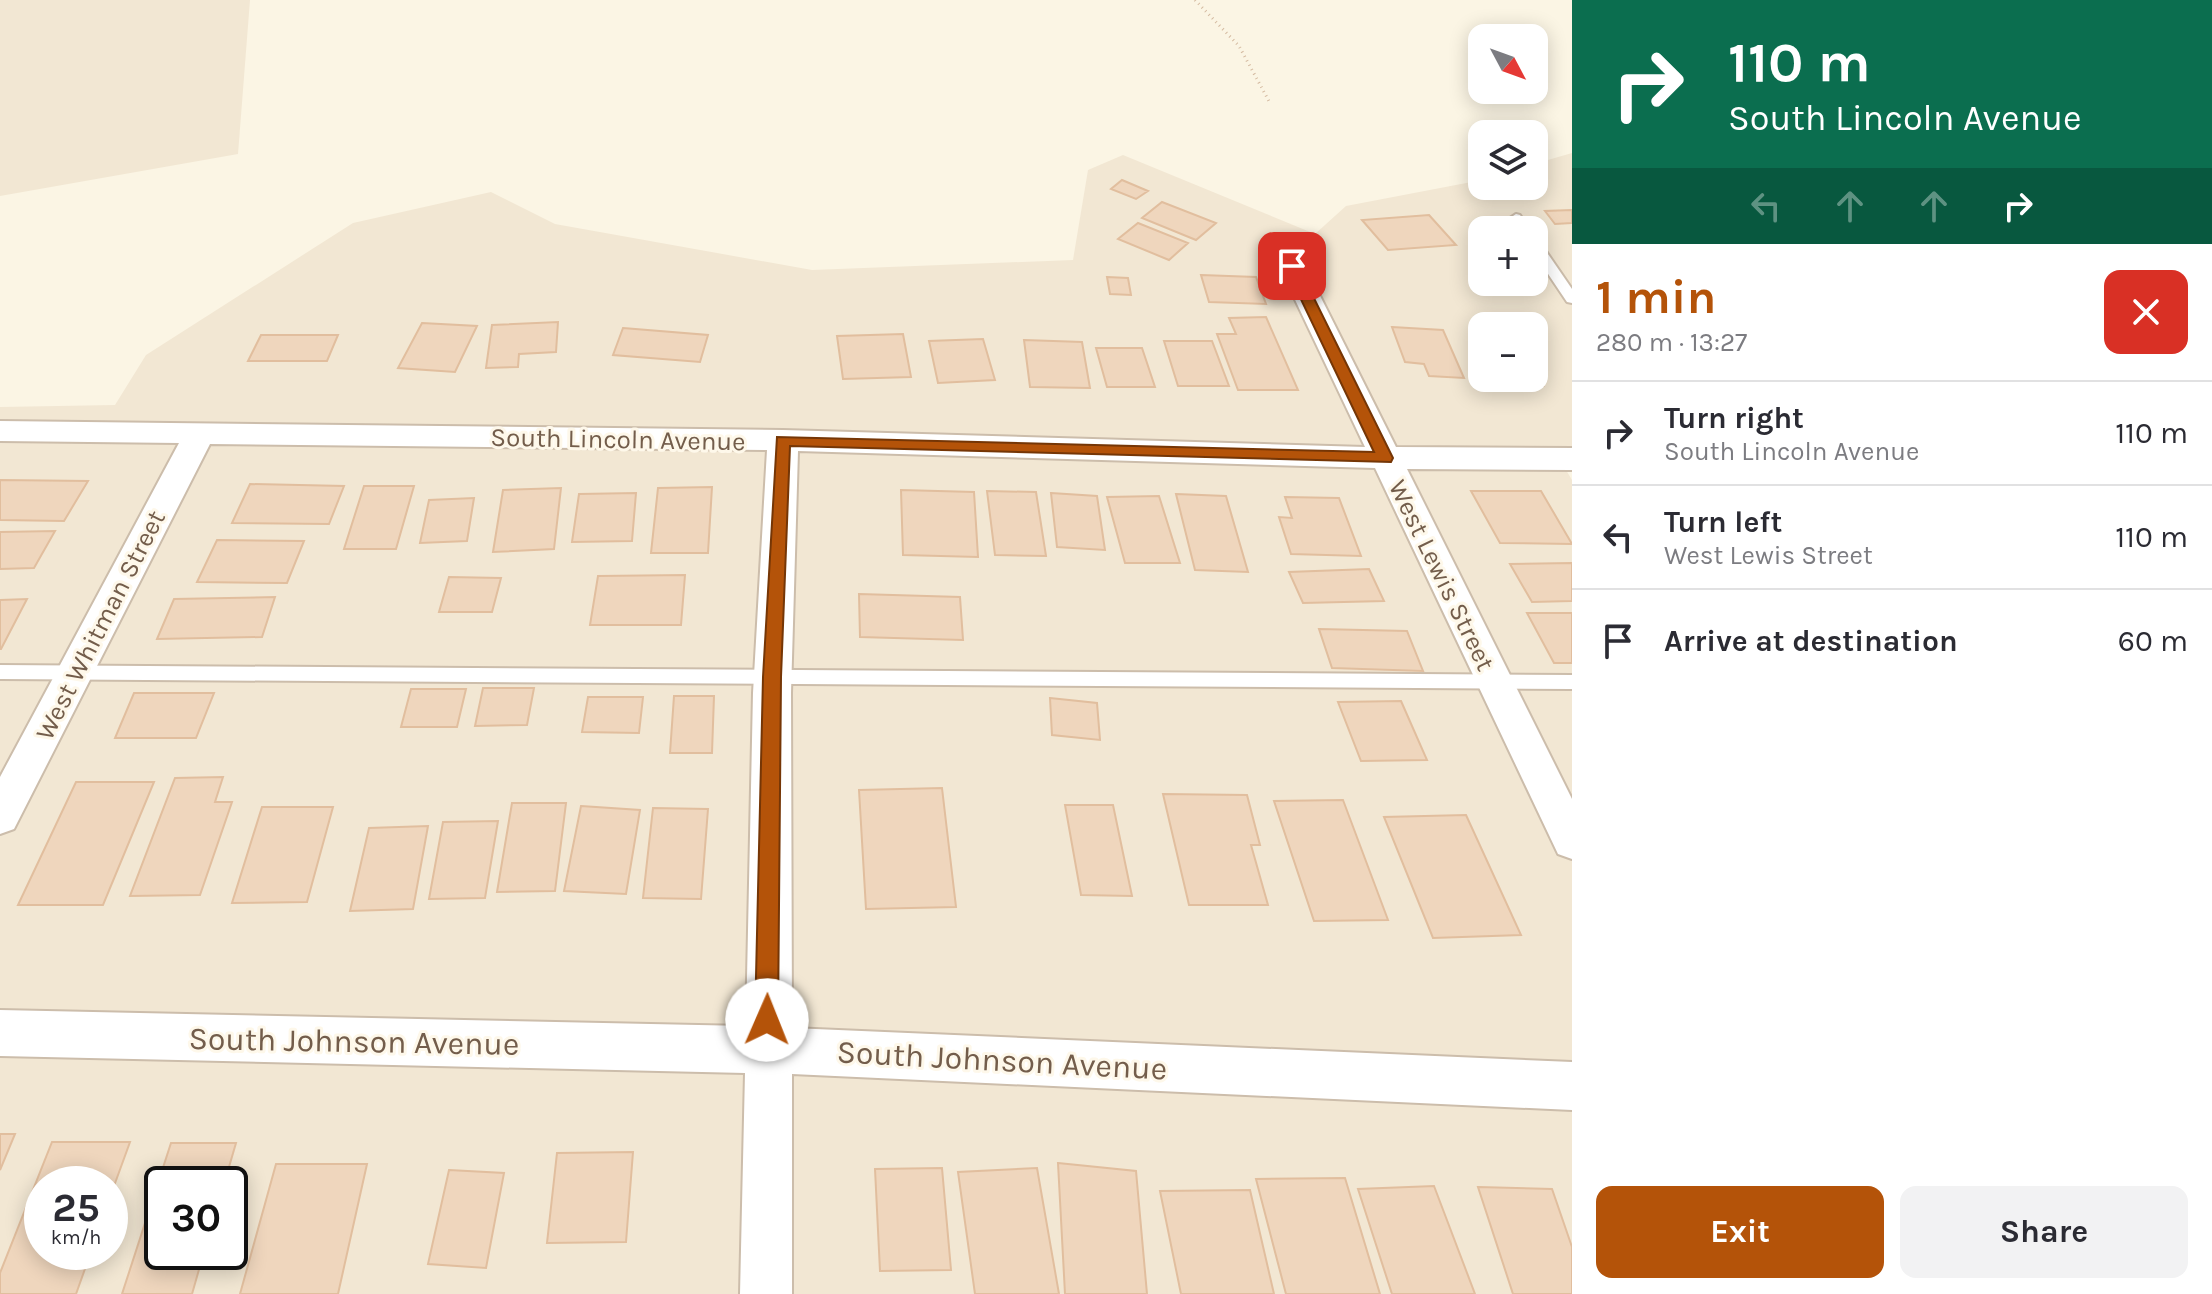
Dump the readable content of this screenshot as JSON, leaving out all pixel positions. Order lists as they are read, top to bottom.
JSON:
{
  "streets": {
    "street": [
      "South Lincoln Avenue",
      "West Lewis Street",
      "West Whitman Street",
      "South Johnson Avenue"
    ]
  },
  "crossings": [
    ["South Lincoln Avenue", "West Lewis Street"],
    ["South Lincoln Avenue", "West Whitman Street"]
  ],
  "north": "bottom right",
  "page": {
    "turn": ["110 m", "South Lincoln Avenue"],
    "map_buttons": ["+", "−"],
    "heading": ["1 min", "280 m · 13:27"],
    "list": [
      {
        "name": "Turn right",
        "note": "South Lincoln Avenue",
        "value": "110 m"
      },
      {
        "name": "Turn left",
        "note": "West Lewis Street",
        "value": "110 m"
      },
      {
        "name": "Arrive at destination",
        "value": "60 m"
      }
    ],
    "speed": "25 km/h",
    "limit": "30",
    "buttons": ["Exit", "Share"]
  }
}
